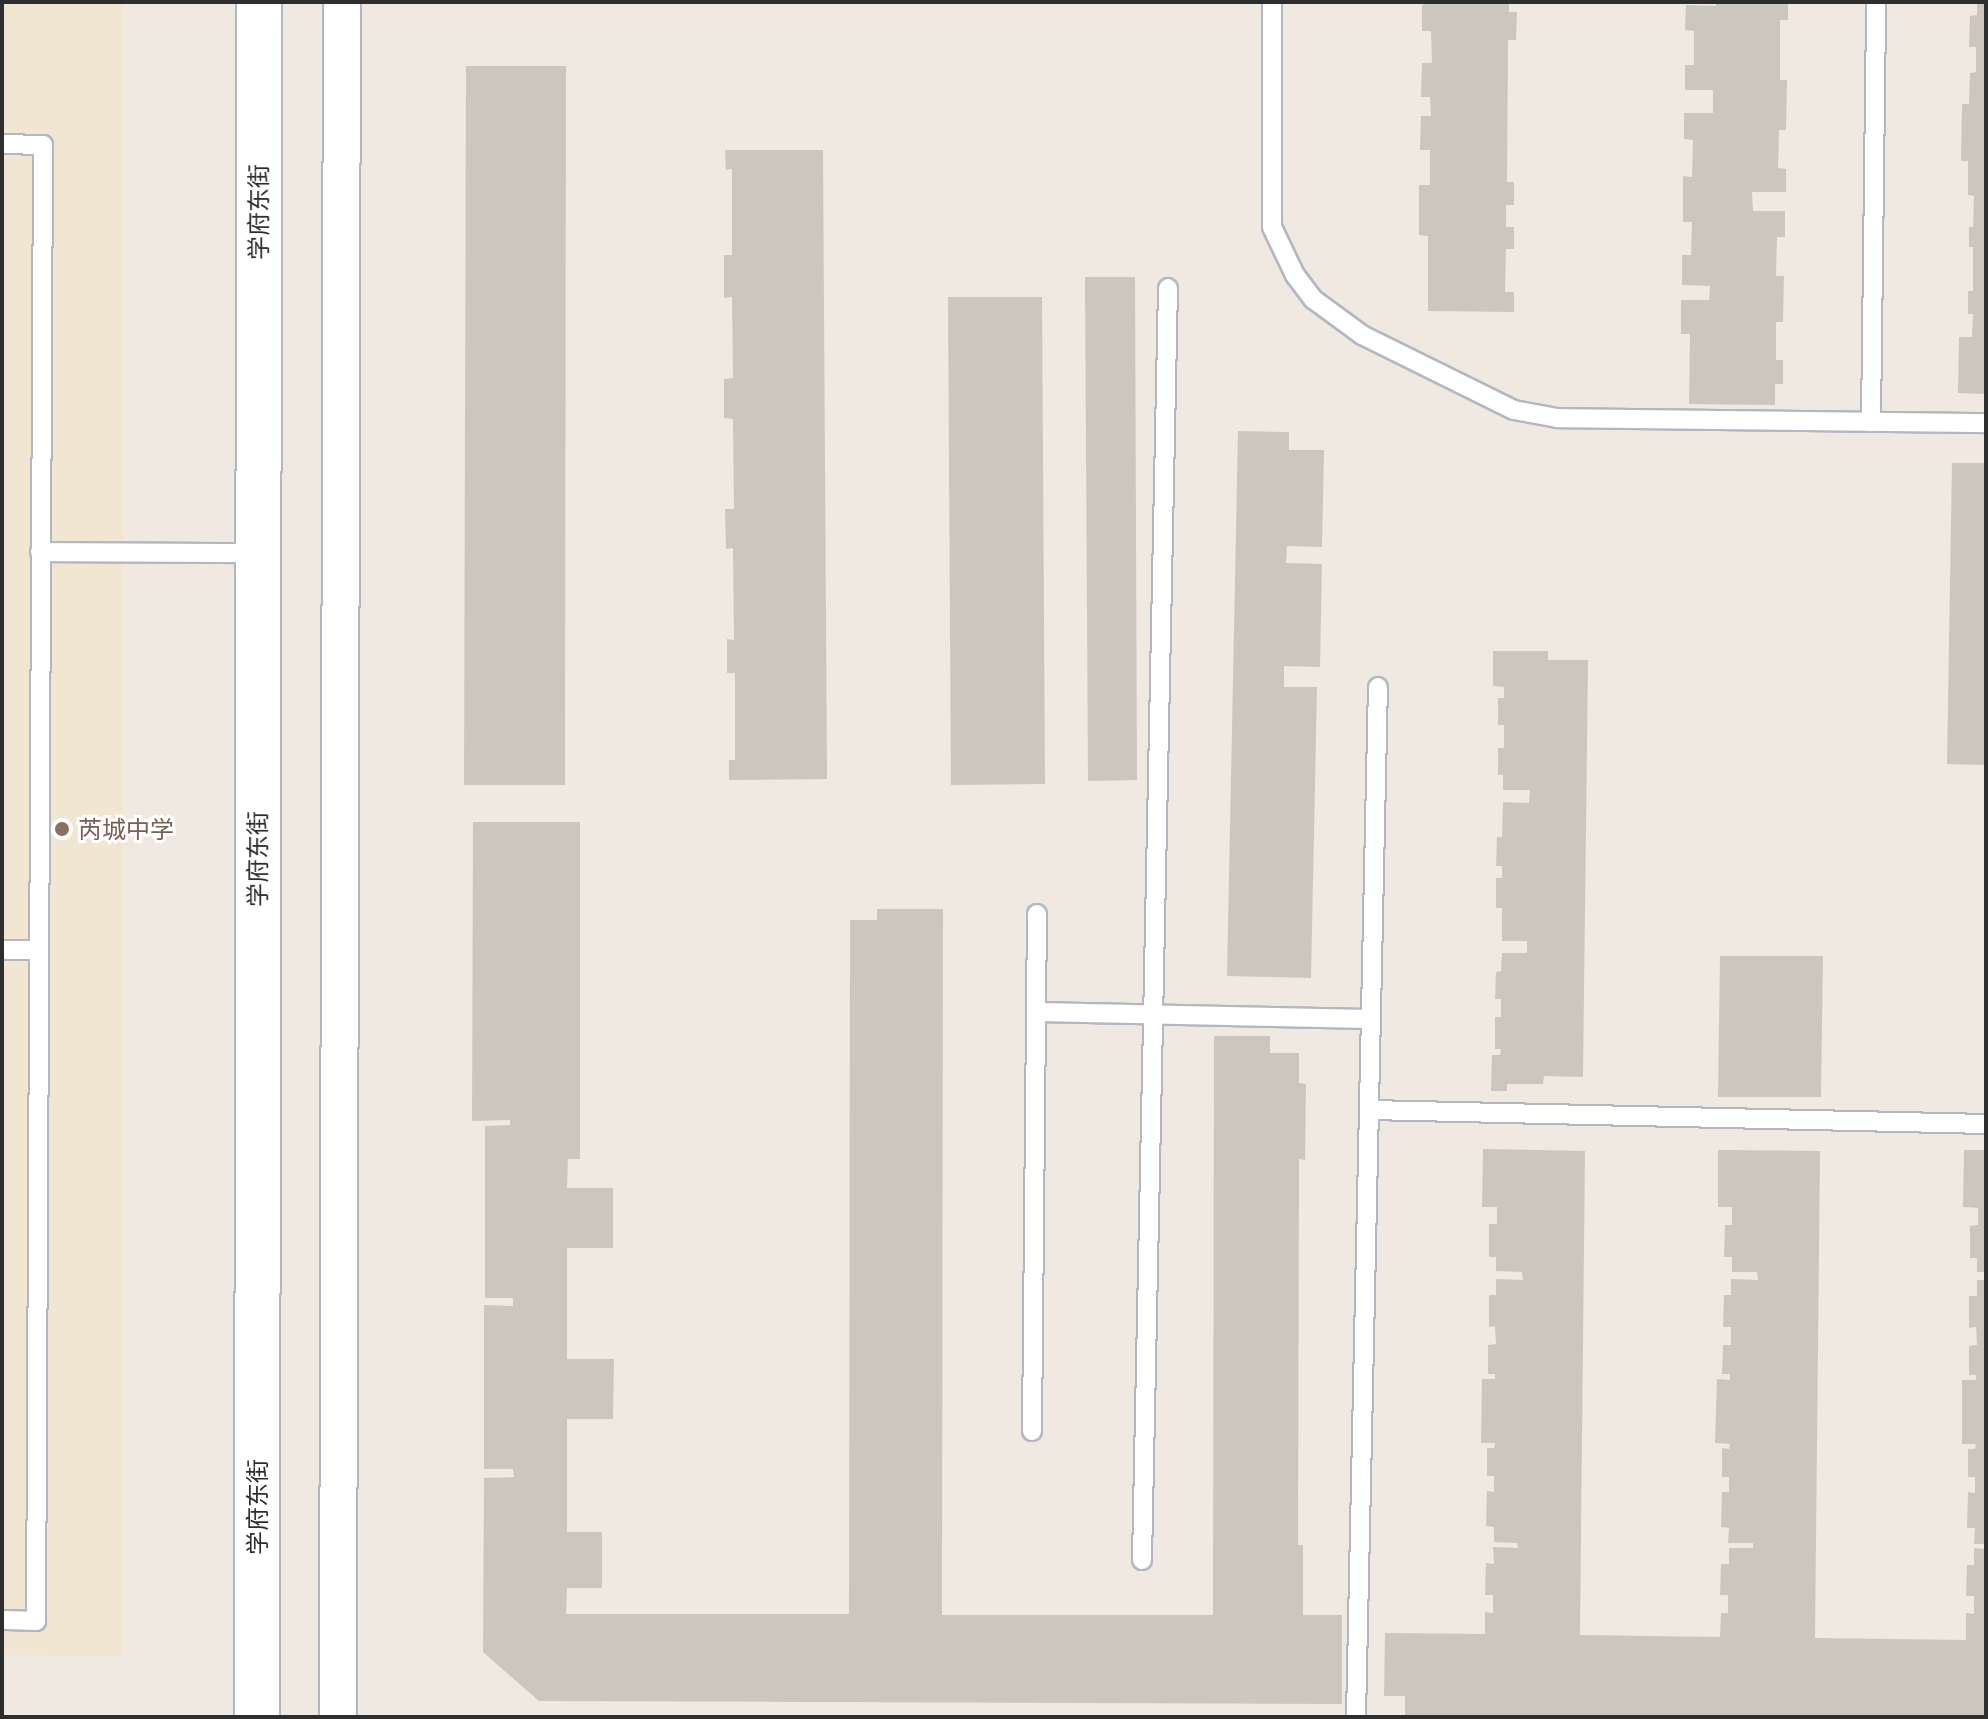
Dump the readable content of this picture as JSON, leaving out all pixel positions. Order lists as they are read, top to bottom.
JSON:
{
  "streets": {
    "street": ["学府东街"]
  },
  "places": ["芮城中学"]
}
